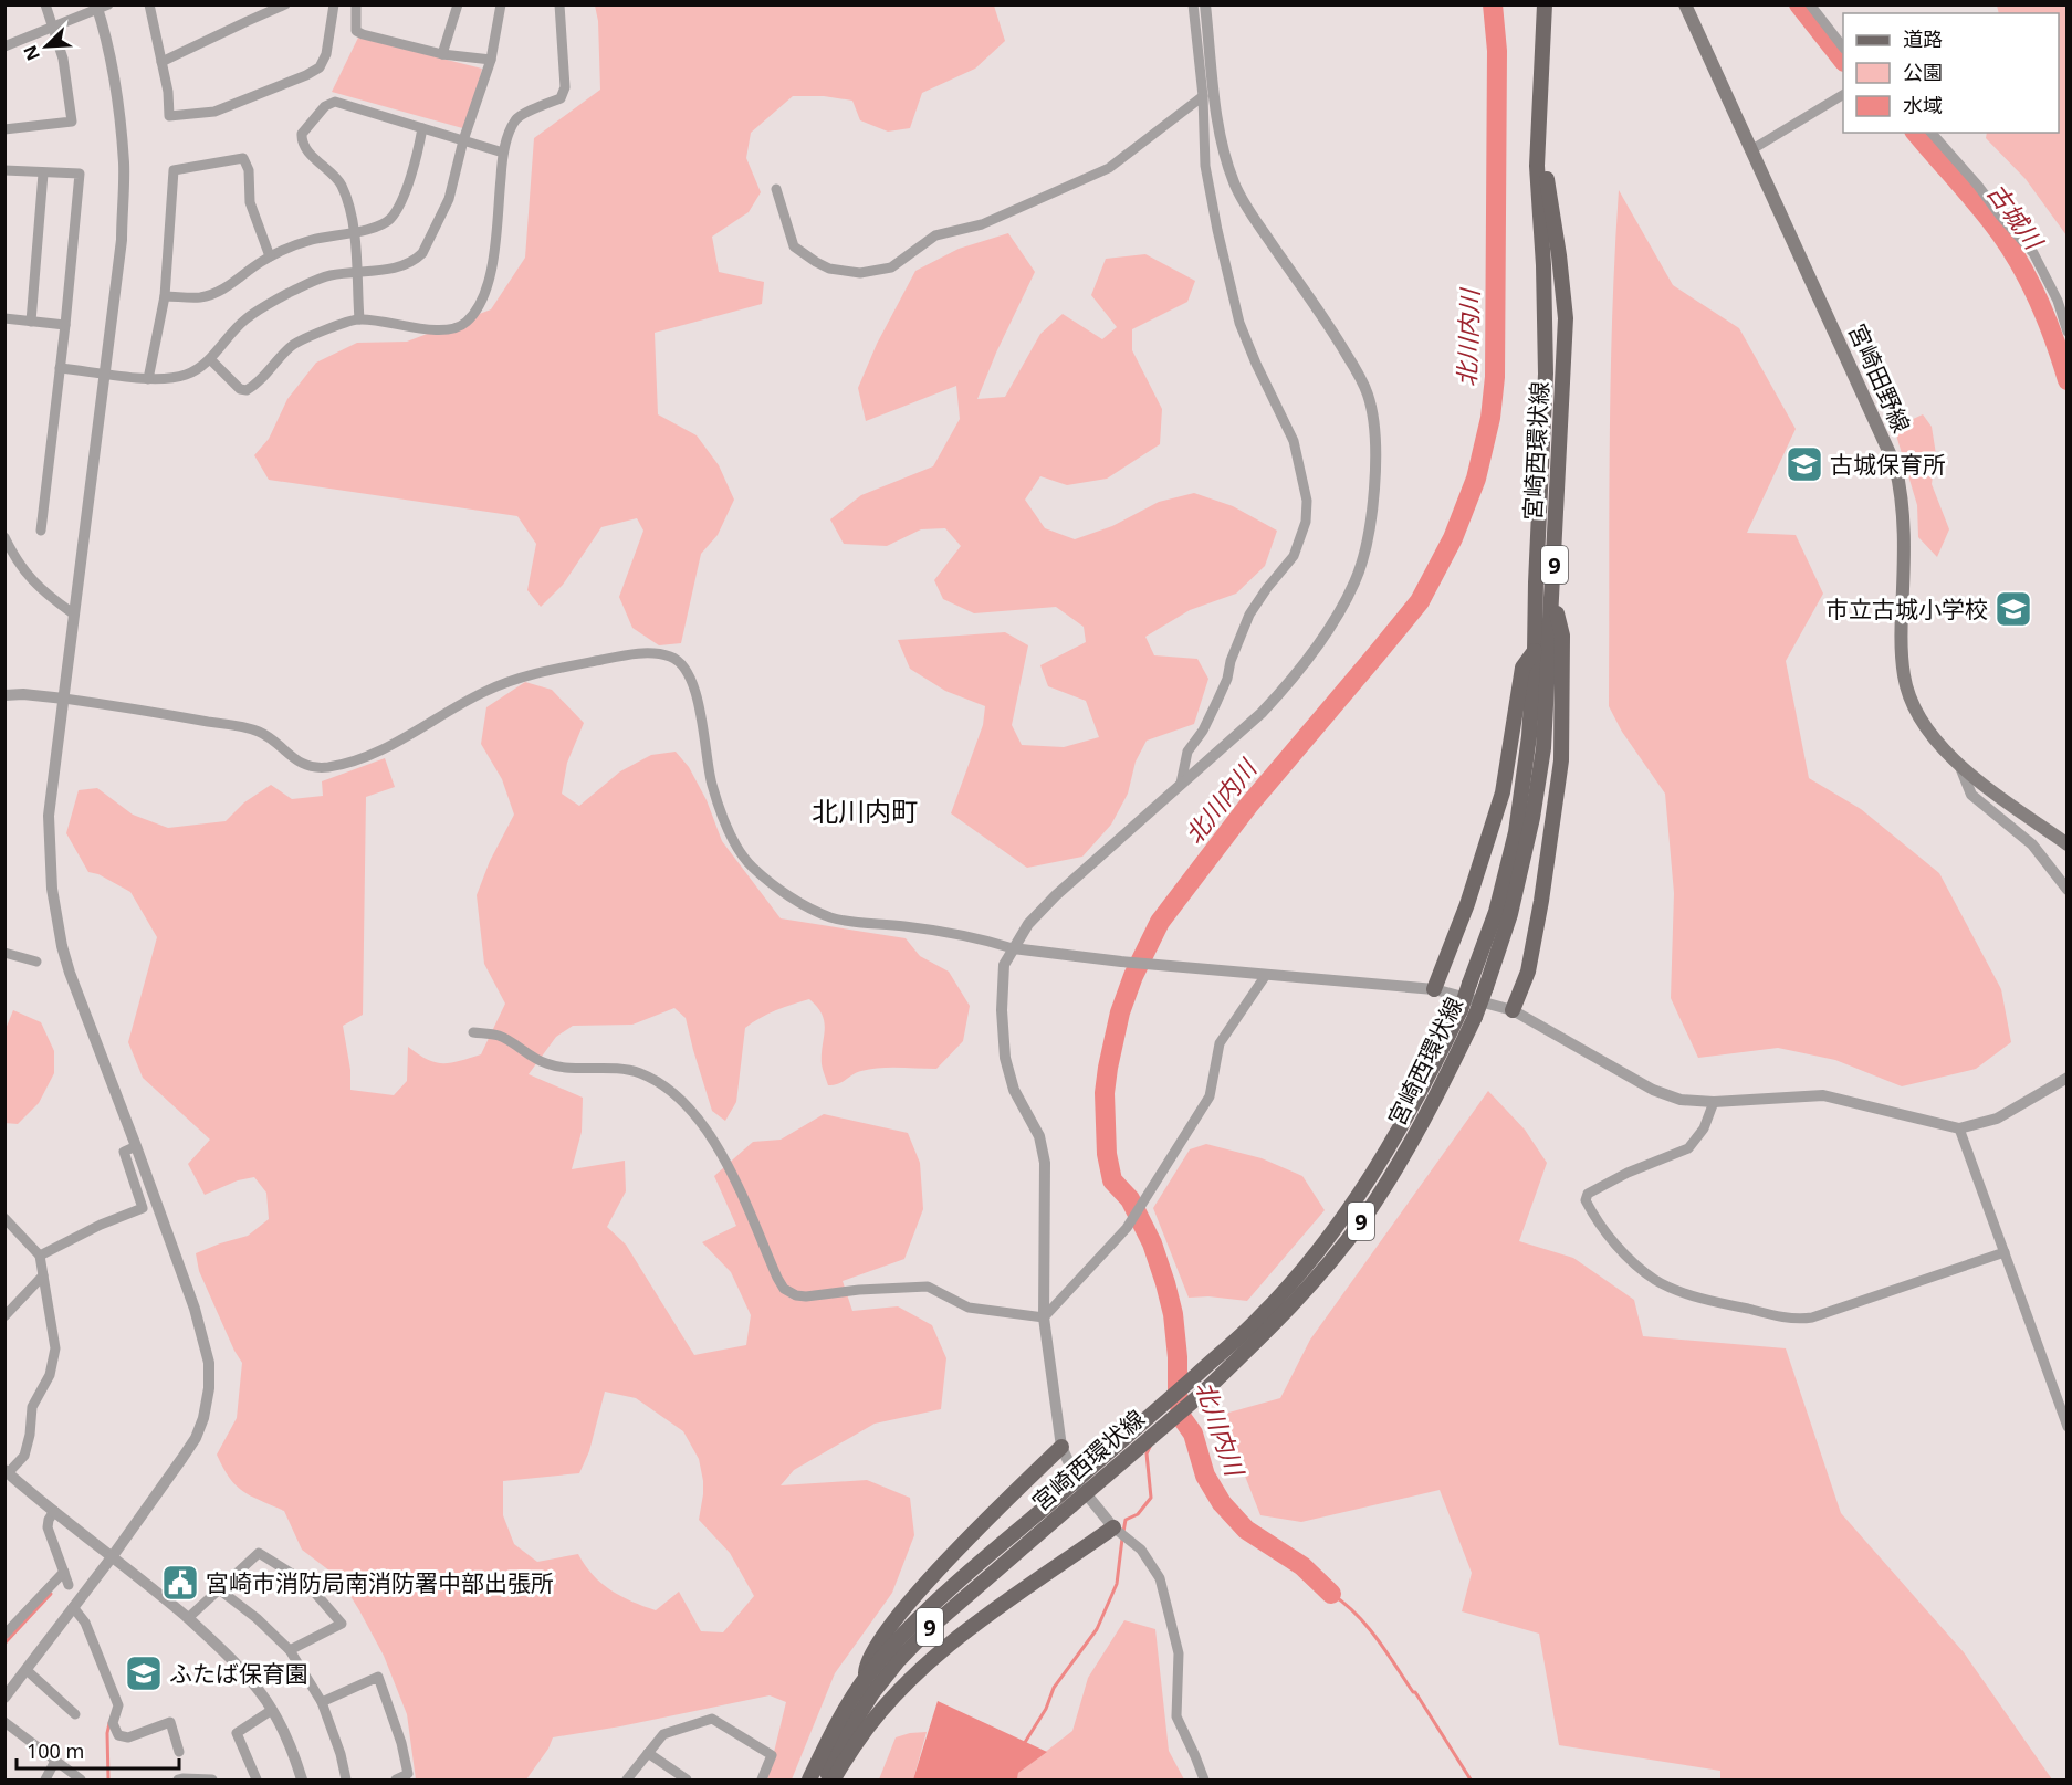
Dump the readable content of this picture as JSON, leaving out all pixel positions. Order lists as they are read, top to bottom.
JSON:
{
  "streets": {
    "main road": ["宮崎田野線", "宮崎西環状線", "9"]
  },
  "districts": ["北川内町"],
  "water": ["古城川", "北川内川"],
  "places": {
    "school or university": ["古城保育所", "市立古城小学校", "ふたば保育園"],
    "public building": ["宮崎市消防局南消防署中部出張所"]
  },
  "legend": ["道路", "公園", "水域"],
  "scale_bar": "100 m",
  "north": "bottom left"
}
